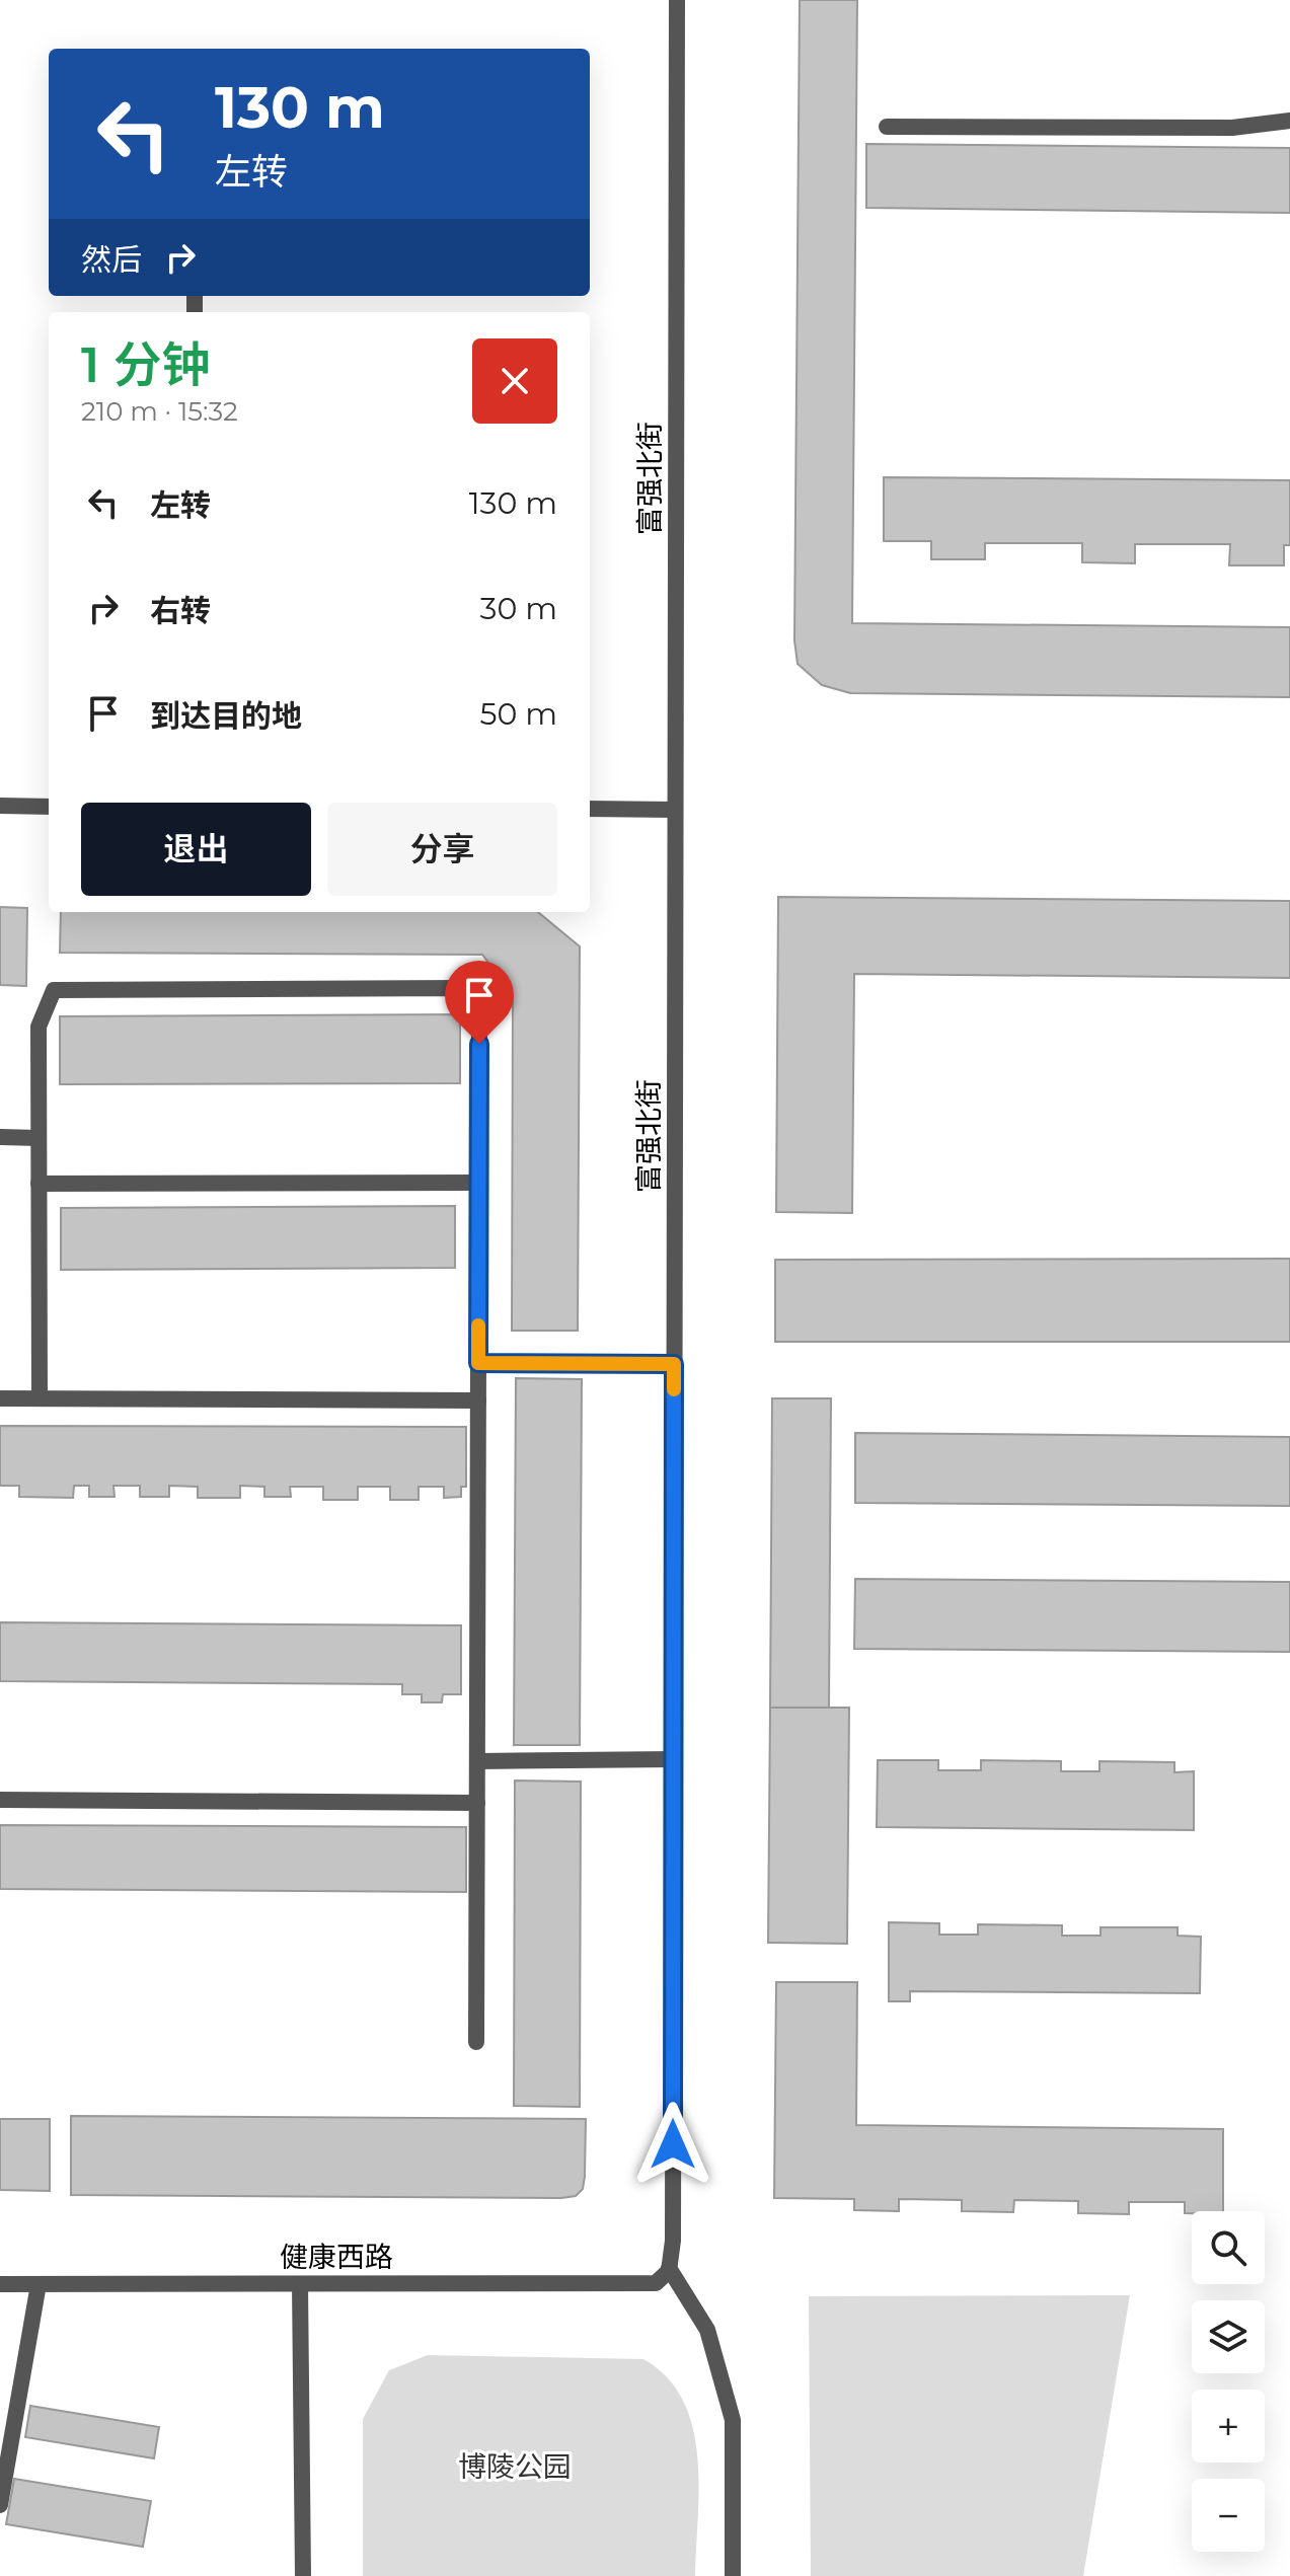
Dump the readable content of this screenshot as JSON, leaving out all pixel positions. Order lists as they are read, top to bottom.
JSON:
{
  "streets": {
    "street": ["富强北街", "健康西路"]
  },
  "crossings": [
    ["富强北街", "健康西路"]
  ],
  "parks": ["博陵公园"],
  "page": {
    "turn": ["130 m", "左转"],
    "then": "然后",
    "heading": ["1 分钟", "210 m · 15:32"],
    "list": [
      {
        "name": "左转",
        "value": "130 m"
      },
      {
        "name": "右转",
        "value": "30 m"
      },
      {
        "name": "到达目的地",
        "value": "50 m"
      }
    ],
    "buttons": ["退出", "分享"],
    "map_buttons": ["+", "−"]
  }
}
